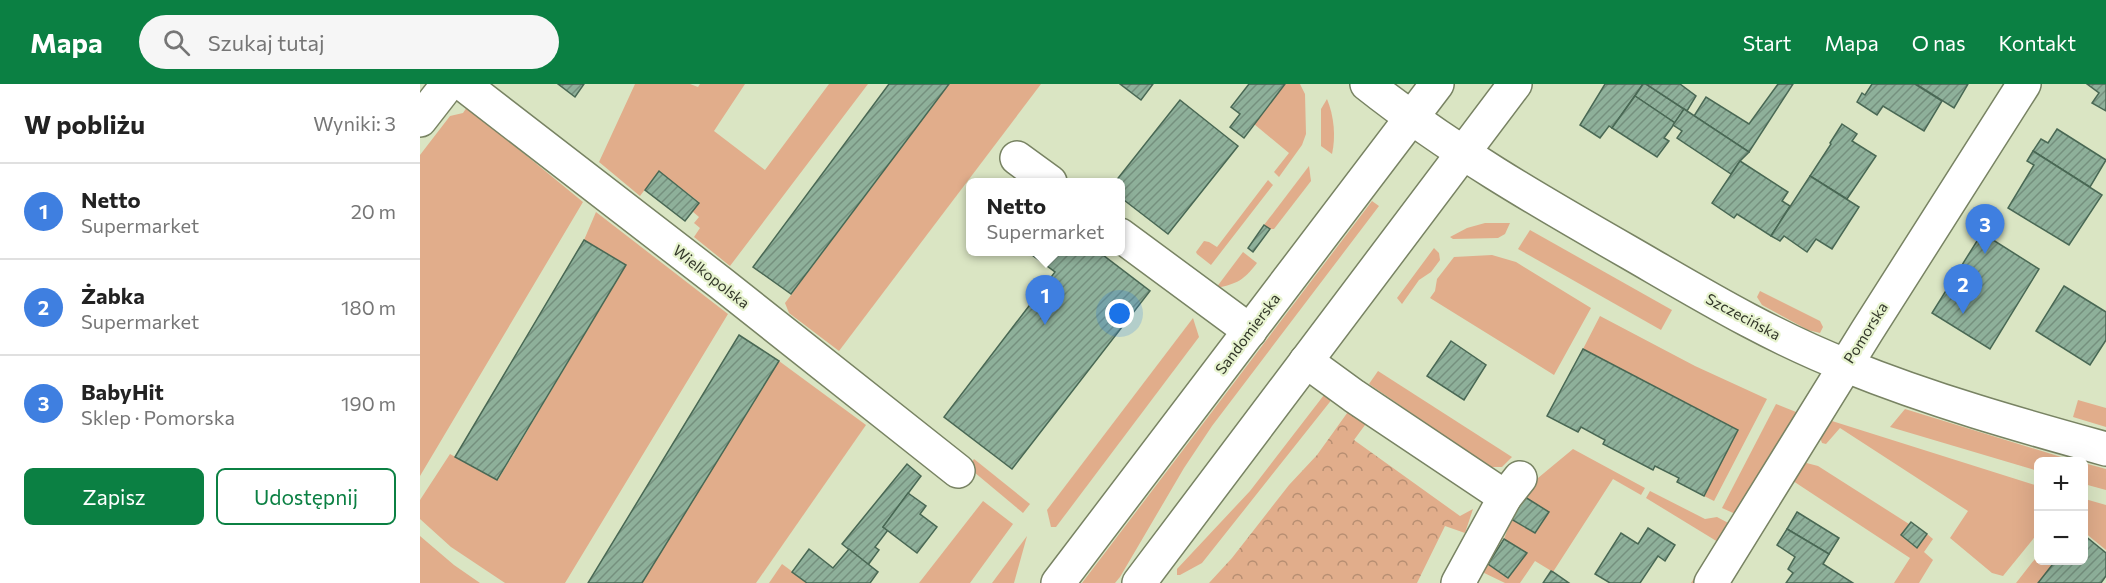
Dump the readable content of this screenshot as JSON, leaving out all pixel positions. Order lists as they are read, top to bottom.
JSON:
{
  "streets": {
    "street": [
      "Wielkopolska",
      "Szczecińska",
      "Pomorska",
      "Sandomierska"
    ]
  },
  "crossings": [
    ["Szczecińska", "Pomorska"],
    ["Szczecińska", "Sandomierska"]
  ],
  "page": {
    "header": "Mapa",
    "search": "Szukaj tutaj",
    "nav": [
      "Start",
      "Mapa",
      "O nas",
      "Kontakt"
    ],
    "heading": ["W pobliżu", "Wyniki: 3"],
    "list": [
      {
        "mark": "1",
        "name": "Netto",
        "note": "Supermarket",
        "value": "20 m"
      },
      {
        "mark": "2",
        "name": "Żabka",
        "note": "Supermarket",
        "value": "180 m"
      },
      {
        "mark": "3",
        "name": "BabyHit",
        "note": "Sklep · Pomorska",
        "value": "190 m"
      }
    ],
    "popup": ["Netto", "Supermarket"],
    "pins": ["3", "2", "1"],
    "buttons": ["Zapisz", "Udostępnij"],
    "map_buttons": ["+", "−"]
  }
}
